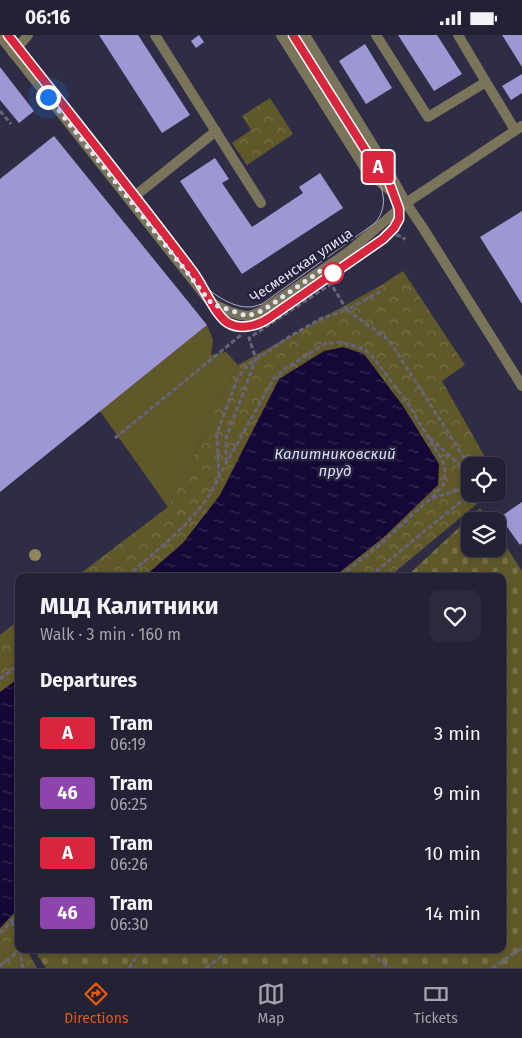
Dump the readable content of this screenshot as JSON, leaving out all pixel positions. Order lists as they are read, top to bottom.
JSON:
{
  "streets": {
    "street": ["Чесменская улица"]
  },
  "water": ["Калитниковский пруд"],
  "lines": ["tram line А"],
  "page": {
    "status": "06:16",
    "on_map": "А",
    "heading": [
      ["МЦД Калитники", "Walk · 3 min · 160 m"],
      "Departures"
    ],
    "list": [
      {
        "mark": "А",
        "name": "Tram",
        "note": "06:19",
        "value": "3 min"
      },
      {
        "mark": "46",
        "name": "Tram",
        "note": "06:25",
        "value": "9 min"
      },
      {
        "mark": "А",
        "name": "Tram",
        "note": "06:26",
        "value": "10 min"
      },
      {
        "mark": "46",
        "name": "Tram",
        "note": "06:30",
        "value": "14 min"
      }
    ],
    "tabs": ["Directions", "Map", "Tickets"]
  }
}
